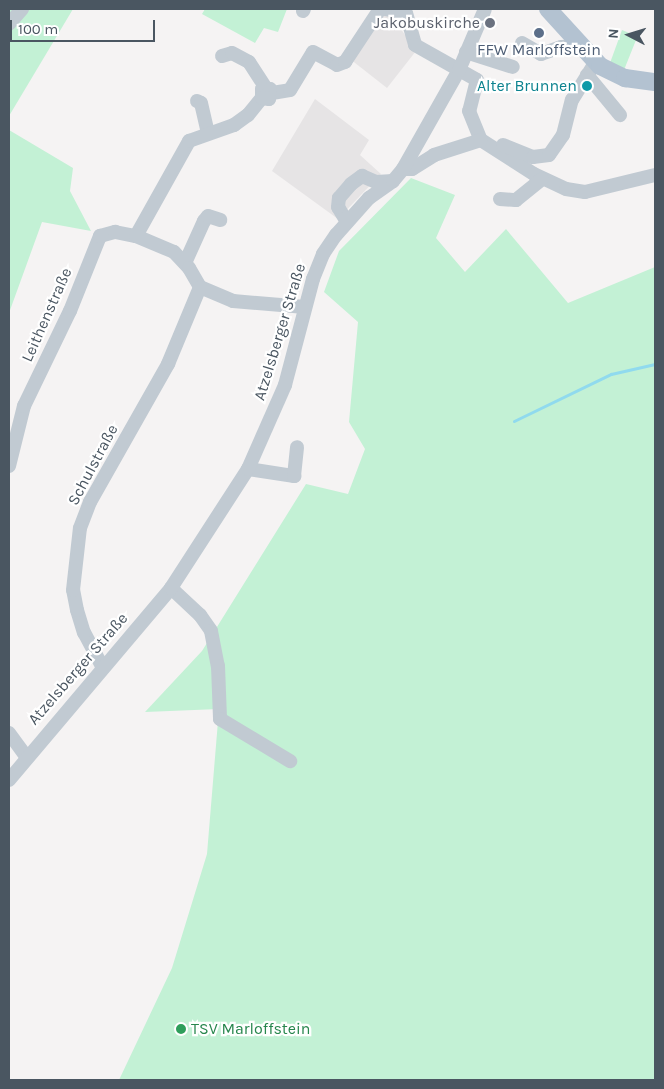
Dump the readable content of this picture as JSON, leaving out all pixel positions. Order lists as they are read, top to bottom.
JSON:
{
  "streets": {
    "street": ["Leithenstraße", "Atzelsberger Straße", "Schulstraße"]
  },
  "crossings": [
    ["Atzelsberger Straße", "Schulstraße"]
  ],
  "places": [
    "Jakobuskirche",
    "FFW Marloffstein",
    "Alter Brunnen",
    "TSV Marloffstein"
  ],
  "scale_bar": "100 m",
  "north": "left"
}
